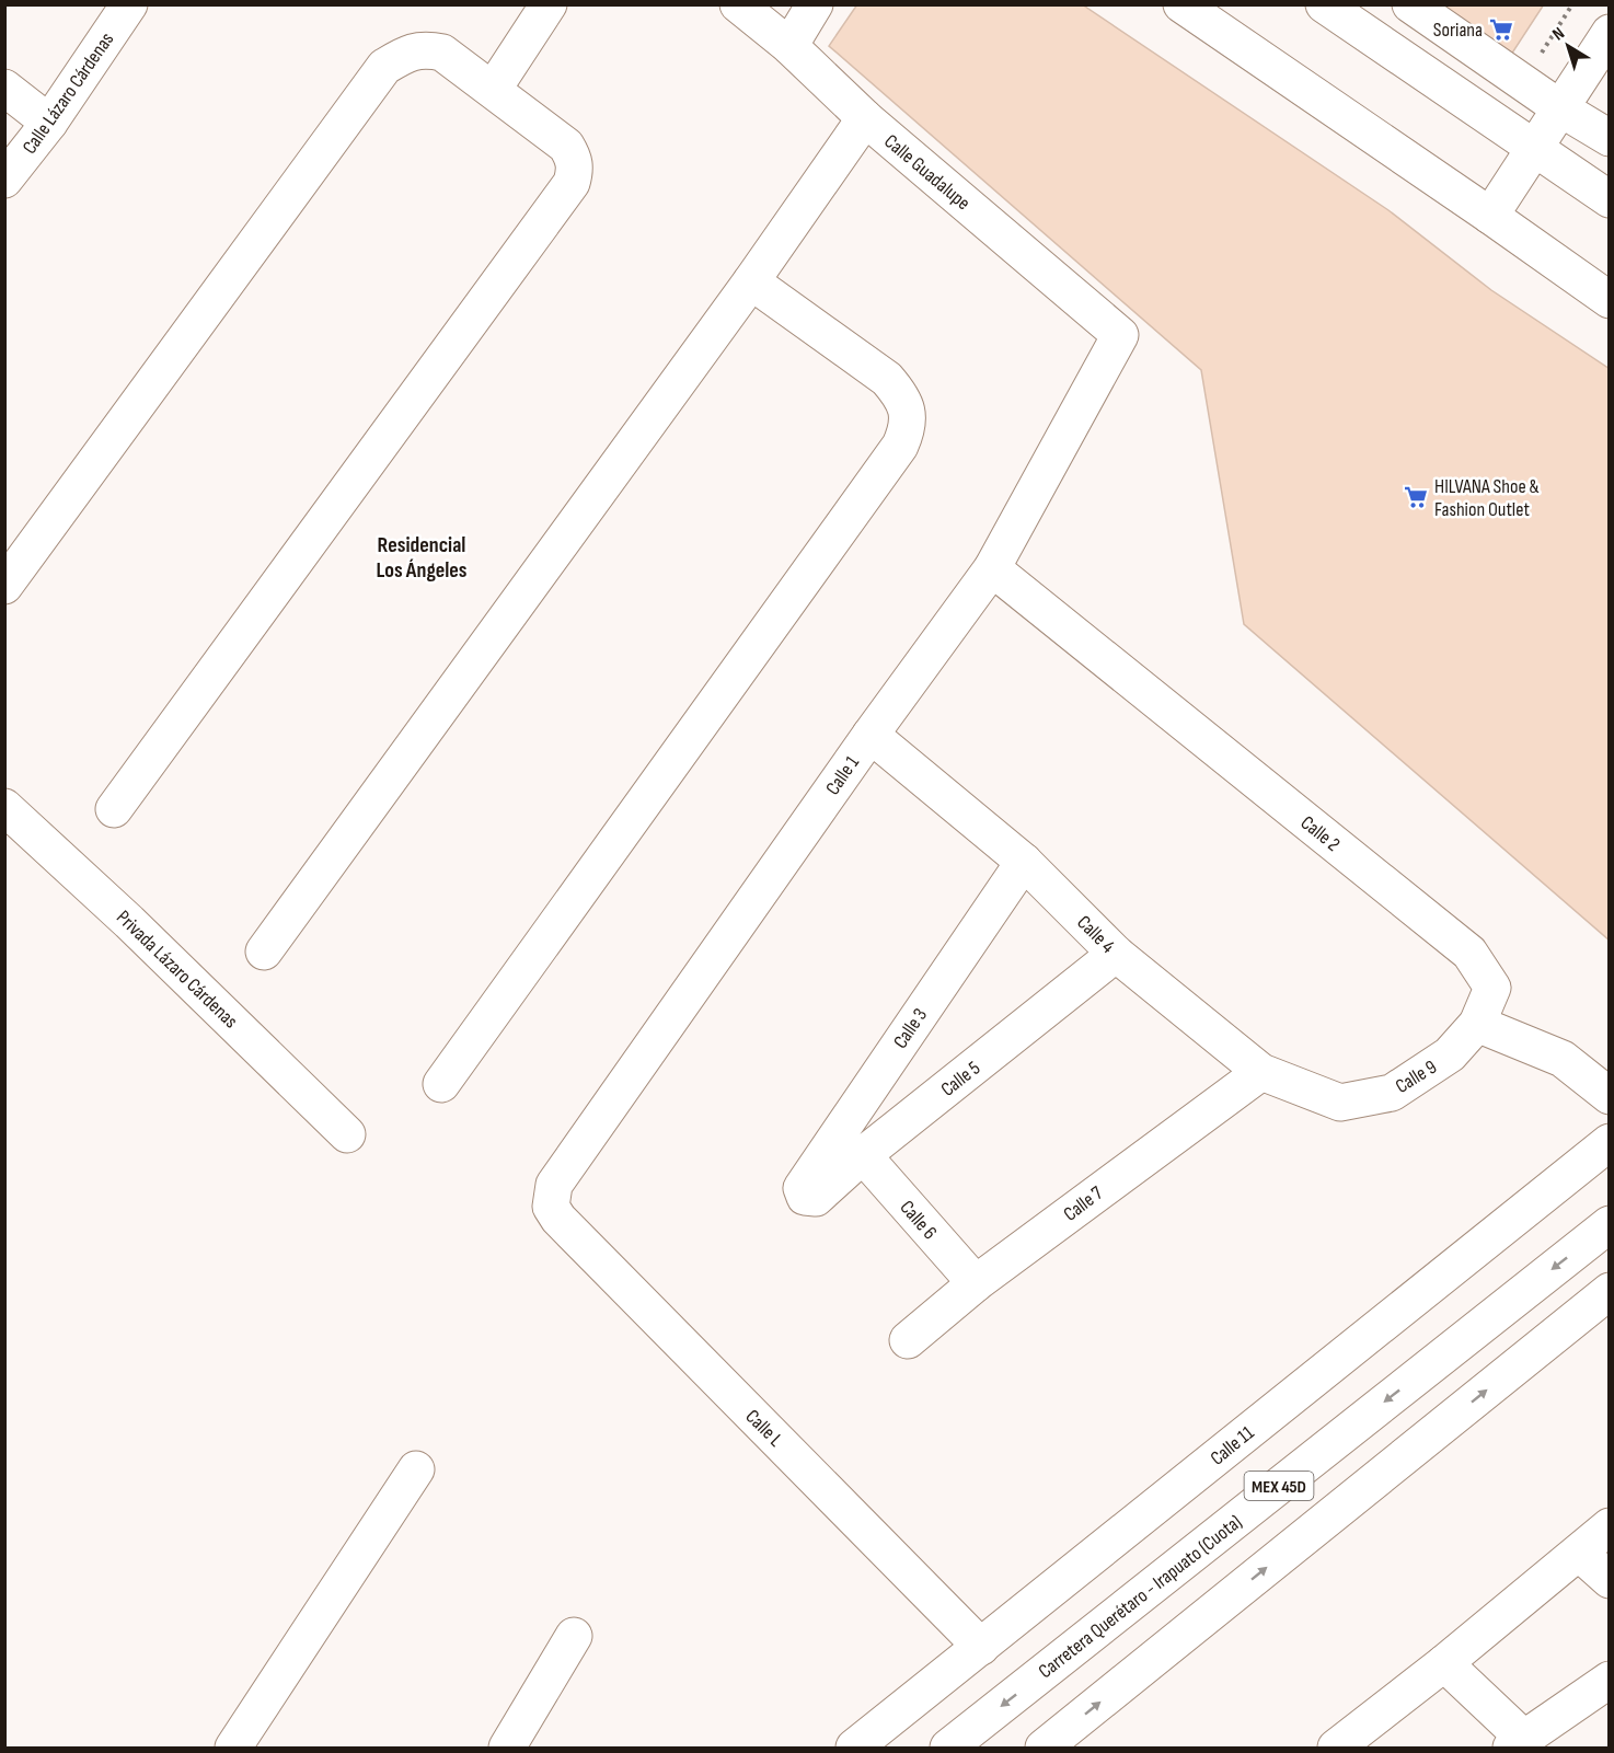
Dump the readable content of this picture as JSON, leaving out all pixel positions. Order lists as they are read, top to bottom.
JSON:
{
  "streets": {
    "main road": [
      "Calle Lázaro Cárdenas",
      "Calle Guadalupe",
      "Calle 1",
      "Calle 2",
      "Calle 4",
      "Privada Lázaro Cárdenas",
      "Calle 3",
      "Calle 9",
      "Calle 5",
      "Calle 7",
      "Calle 6",
      "Calle L",
      "Calle 11",
      "MEX 45D",
      "Carretera Querétaro - Irapuato (Cuota)"
    ]
  },
  "crossings": [
    ["Calle Guadalupe", "Calle 1"],
    ["Calle 1", "Calle 2"],
    ["Calle 1", "Calle 4"],
    ["Calle 1", "Calle L"],
    ["Calle 2", "Calle 9"],
    ["Calle 4", "Calle 3"],
    ["Calle 4", "Calle 9"],
    ["Calle 4", "Calle 5"],
    ["Calle 4", "Calle 7"],
    ["Calle 3", "Calle 5"],
    ["Calle 5", "Calle 6"],
    ["Calle 7", "Calle 6"],
    ["Calle L", "Calle 11"]
  ],
  "districts": ["Residencial Los Ángeles"],
  "places": {
    "supermarket": ["Soriana", "HILVANA Shoe & Fashion Outlet"]
  },
  "north": "top left"
}
